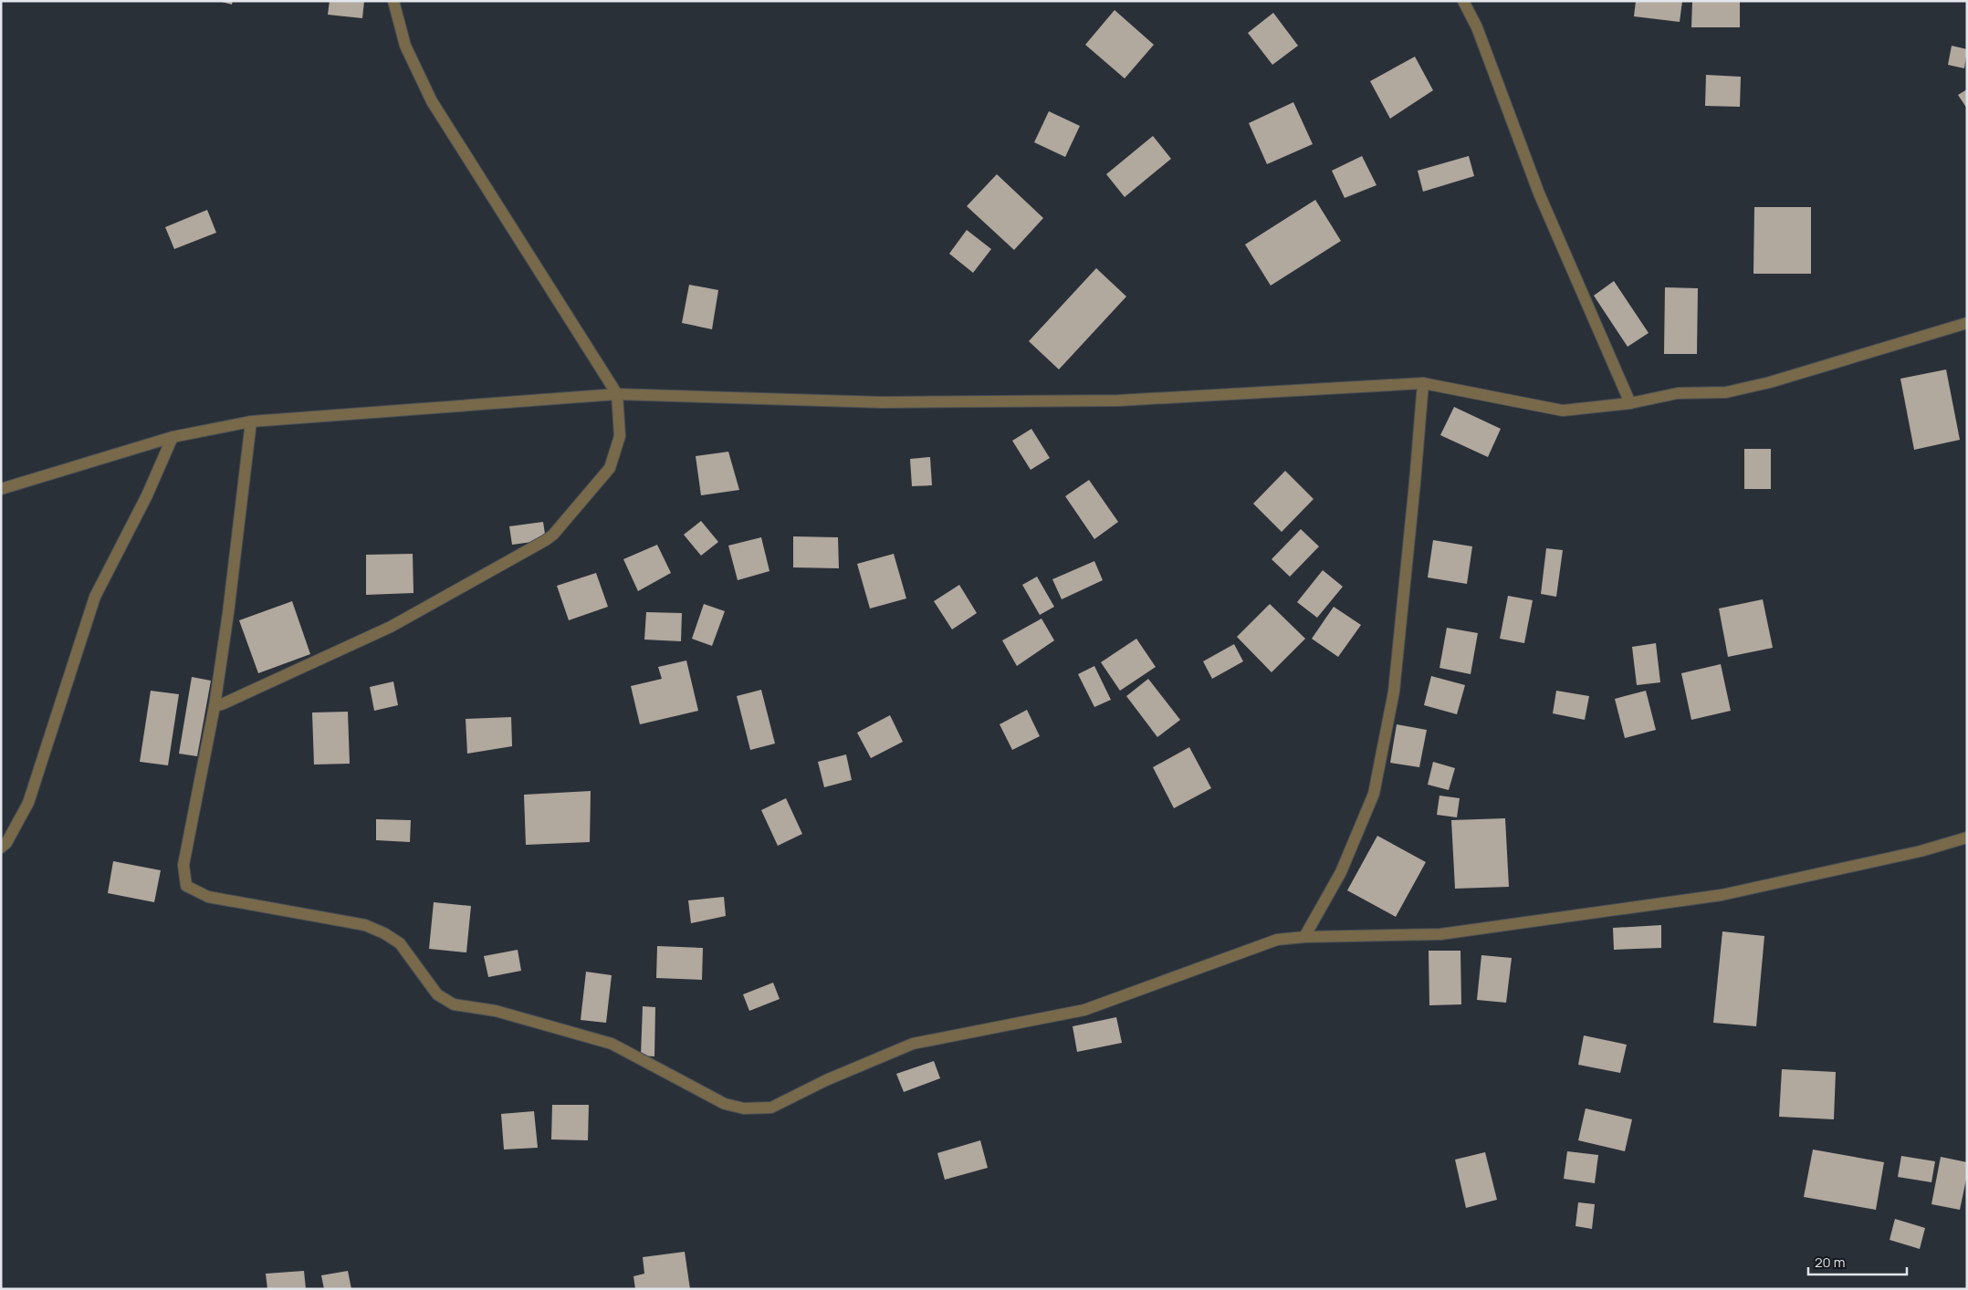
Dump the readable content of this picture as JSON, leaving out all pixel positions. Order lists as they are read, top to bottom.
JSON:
{
  "scale_bar": "20 m"
}
